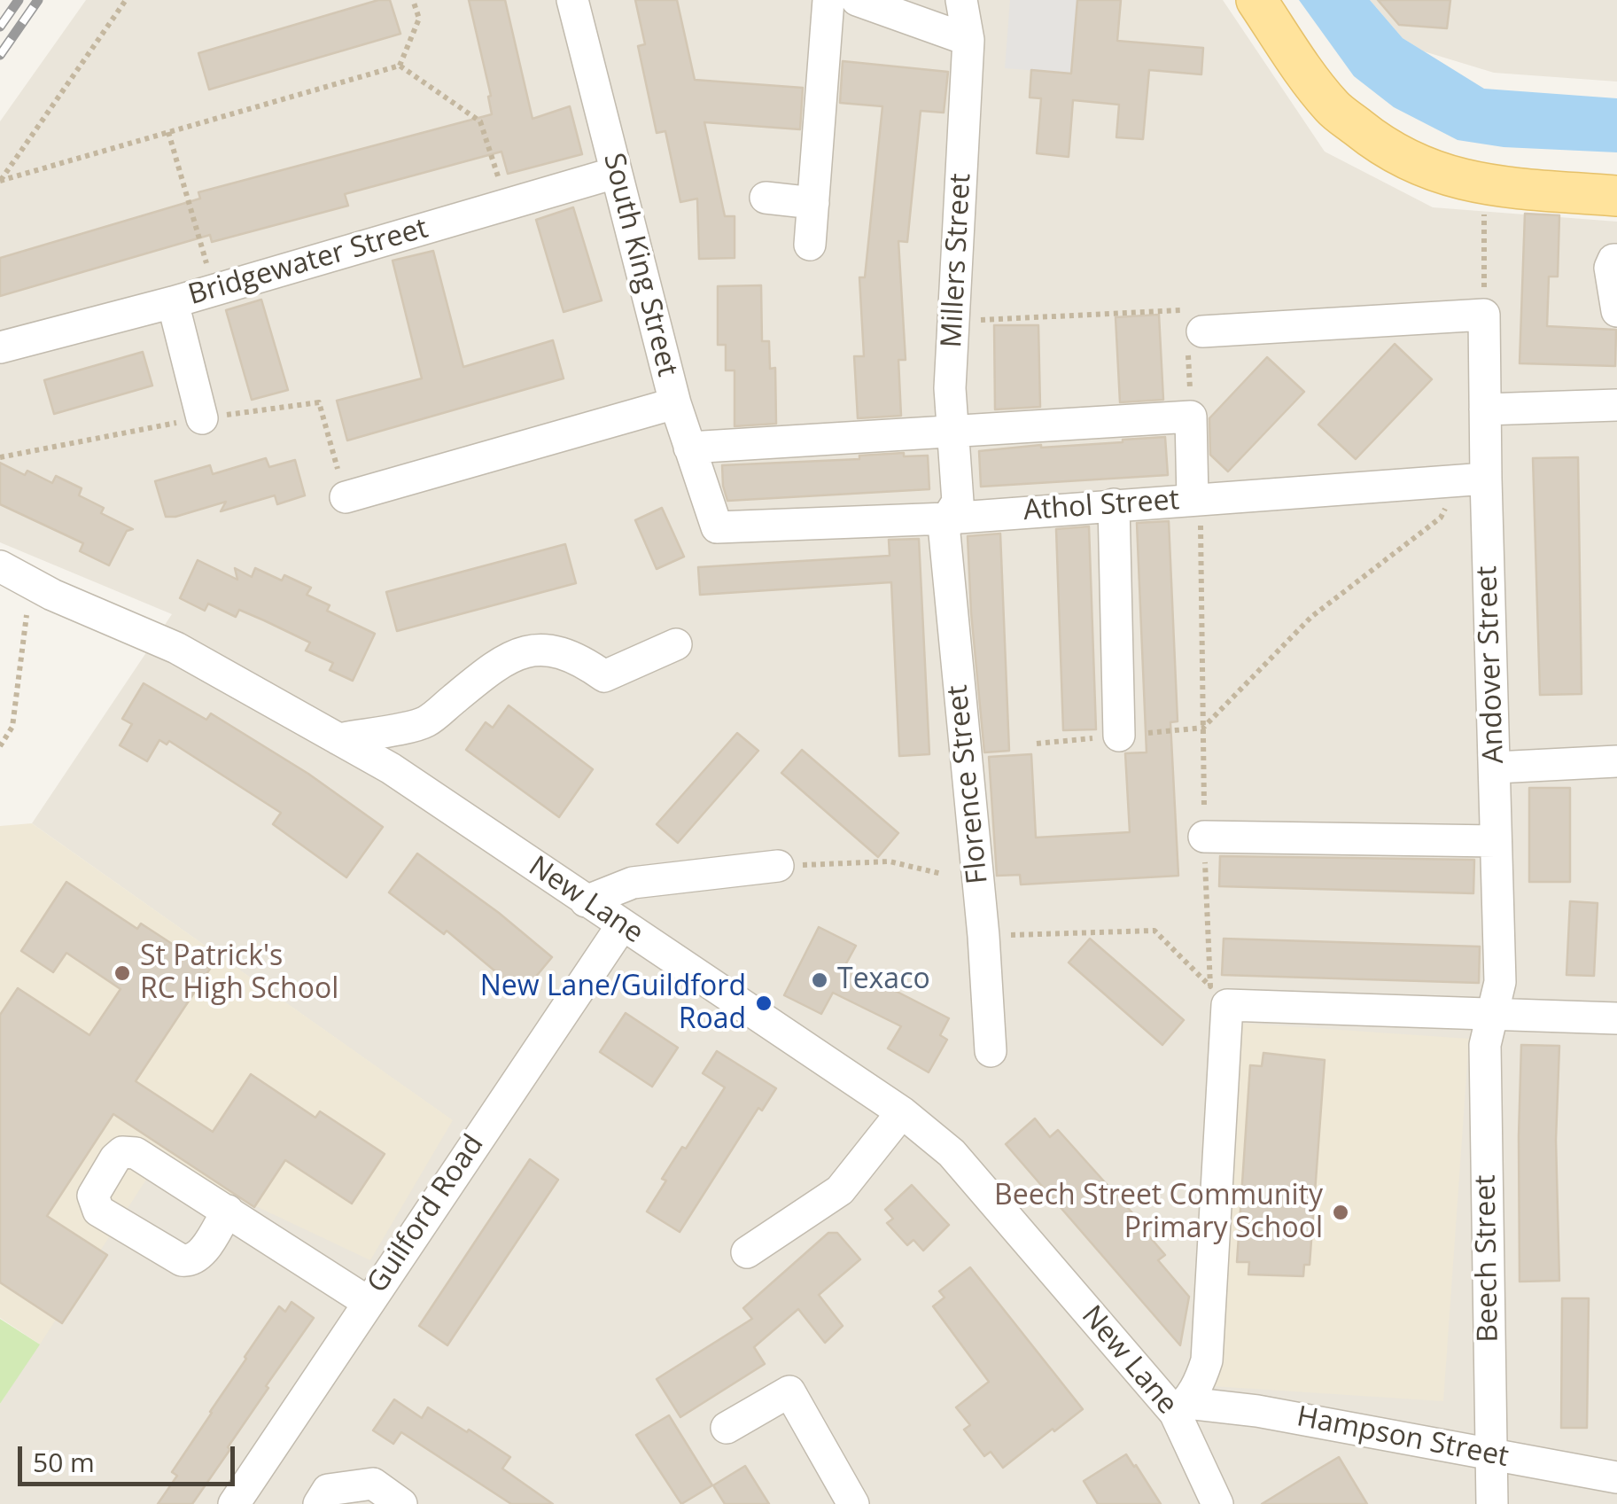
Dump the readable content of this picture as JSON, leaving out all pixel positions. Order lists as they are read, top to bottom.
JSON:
{
  "streets": {
    "street": [
      "Millers Street",
      "Bridgewater Street",
      "South King Street",
      "Athol Street",
      "Andover Street",
      "Florence Street",
      "New Lane",
      "Guilford Road",
      "Beech Street",
      "Hampson Street"
    ]
  },
  "crossings": [
    ["Millers Street", "Athol Street"],
    ["Millers Street", "Florence Street"],
    ["Bridgewater Street", "South King Street"],
    ["South King Street", "Athol Street"],
    ["Athol Street", "Andover Street"],
    ["Athol Street", "Florence Street"],
    ["Andover Street", "Beech Street"],
    ["New Lane", "Guilford Road"],
    ["New Lane", "Hampson Street"],
    ["Beech Street", "Hampson Street"]
  ],
  "places": [
    "St Patrick's RC High School",
    "Texaco",
    "New Lane/Guildford Road",
    "Beech Street Community Primary School"
  ],
  "scale_bar": "50 m"
}
